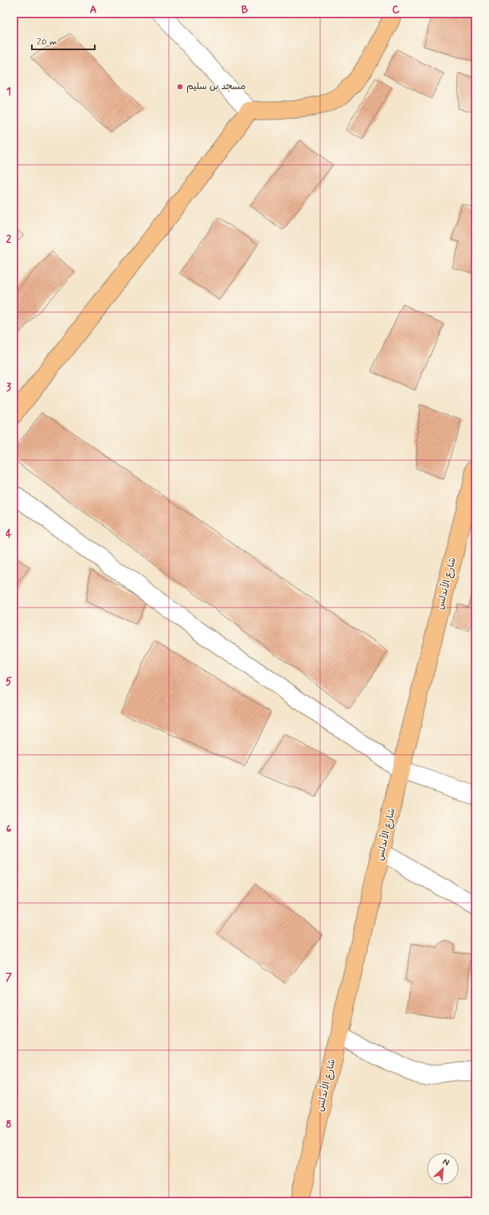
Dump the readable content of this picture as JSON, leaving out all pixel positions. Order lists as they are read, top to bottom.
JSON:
{
  "streets": {
    "main road": ["شارع الأندلس"]
  },
  "places": ["مسجد بن سليم"],
  "scale_bar": "20 m",
  "north": "top right",
  "grid": {
    "columns": ["A", "B", "C"],
    "rows": [
      "1",
      "2",
      "3",
      "4",
      "5",
      "6",
      "7",
      "8"
    ]
  }
}
